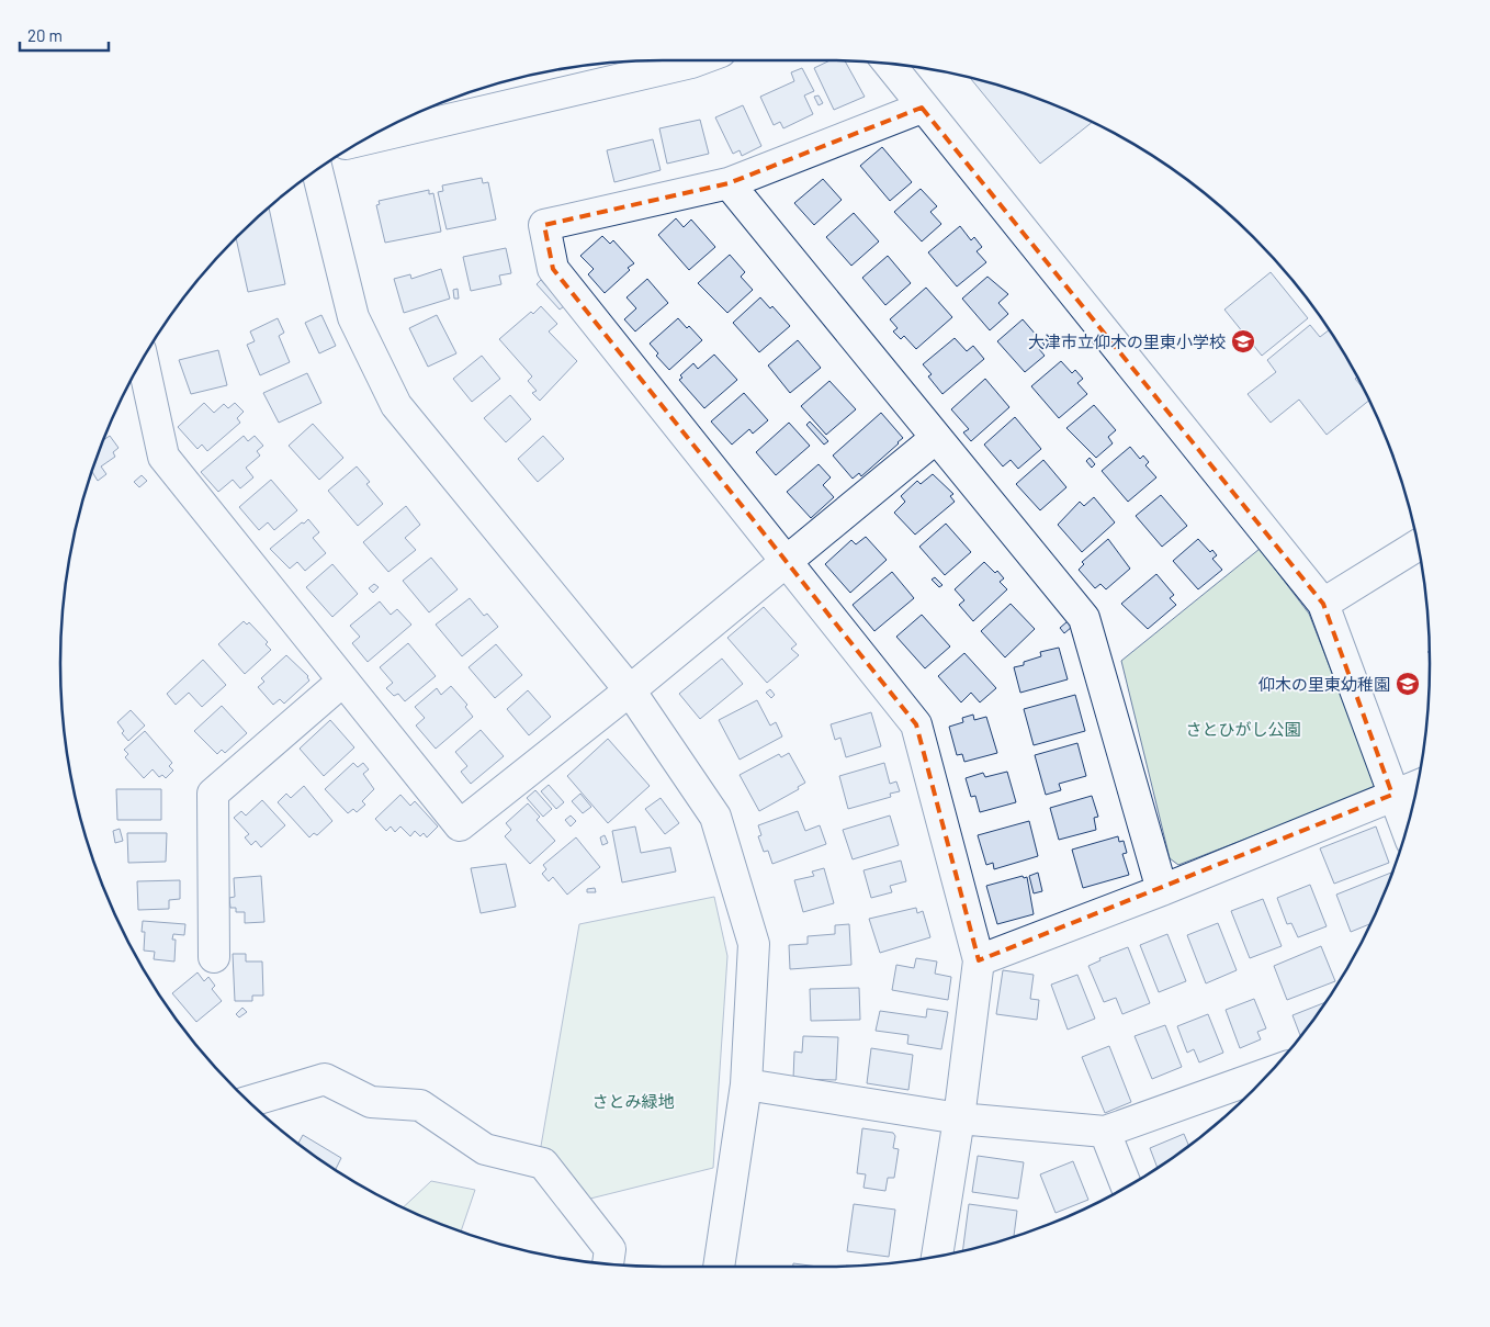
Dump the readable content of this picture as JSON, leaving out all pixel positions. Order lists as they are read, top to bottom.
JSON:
{
  "parks": ["さとひがし公園", "さとみ緑地"],
  "places": {
    "school or university": ["大津市立仰木の里東小学校", "仰木の里東幼稚園"]
  },
  "scale_bar": "20 m"
}
